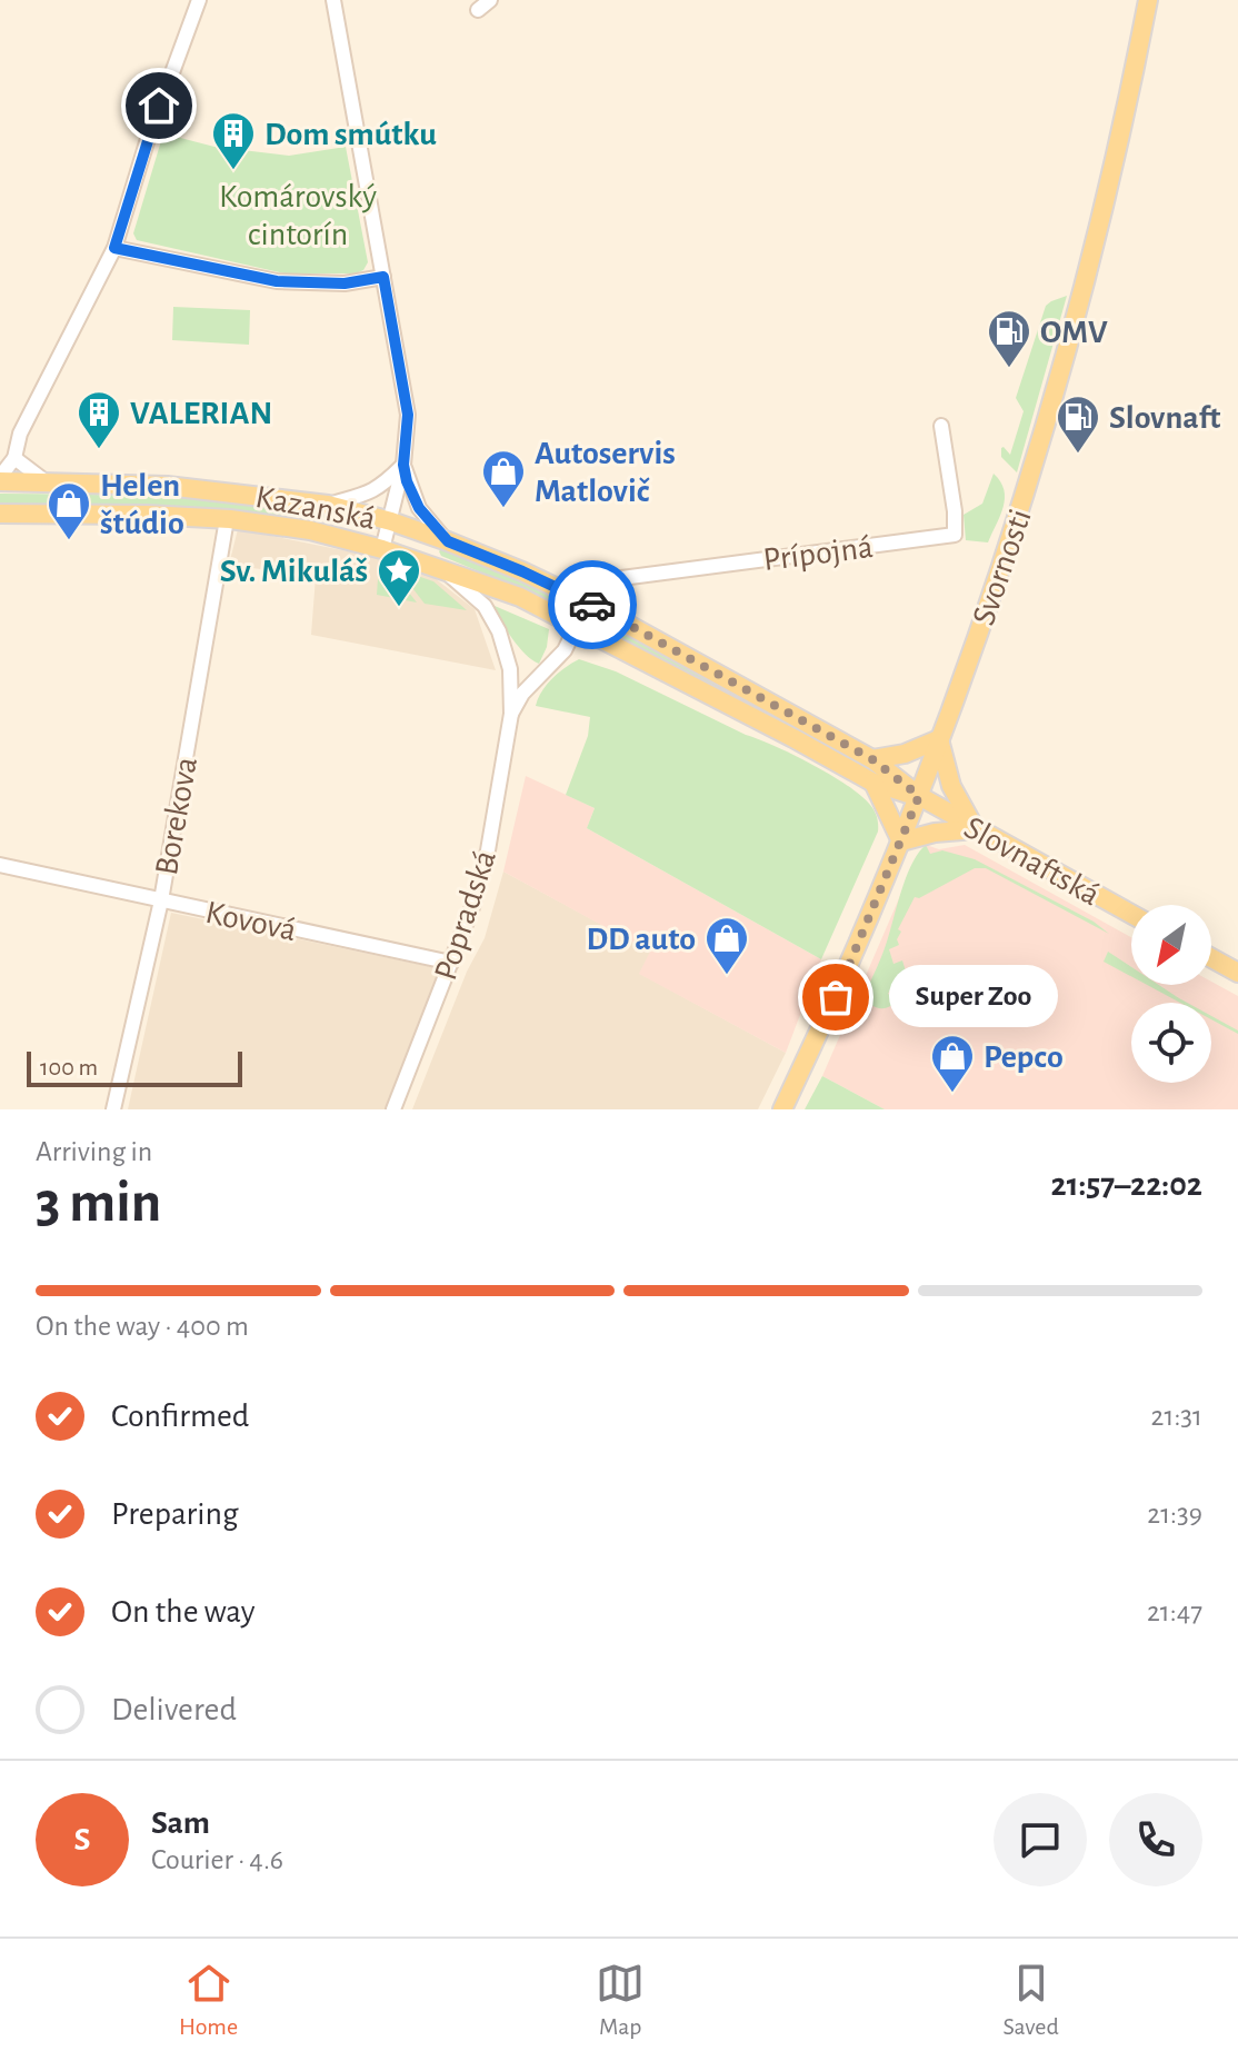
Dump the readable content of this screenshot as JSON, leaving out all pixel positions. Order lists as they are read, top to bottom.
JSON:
{
  "streets": {
    "main road": ["Kazanská", "Svornosti", "Slovnaftská"],
    "street": [
      "Prípojná",
      "Borekova",
      "Popradská",
      "Kovová"
    ]
  },
  "crossings": [
    ["Kazanská", "Prípojná"],
    ["Kazanská", "Svornosti"],
    ["Kazanská", "Borekova"],
    ["Kazanská", "Slovnaftská"],
    ["Kazanská", "Popradská"],
    ["Prípojná", "Popradská"],
    ["Svornosti", "Slovnaftská"],
    ["Borekova", "Kovová"],
    ["Popradská", "Kovová"]
  ],
  "parks": ["Komárovský cintorín"],
  "places": {
    "building": ["Dom smútku", "VALERIAN"],
    "fuel station": ["OMV", "Slovnaft"],
    "shop": [
      "Autoservis Matlovič",
      "Helen štúdio",
      "DD auto",
      "Pepco"
    ],
    "place": ["Sv. Mikuláš"],
    "other": ["Super Zoo"]
  },
  "scale_bar": "100 m",
  "north": "bottom left",
  "page": {
    "bubble": "Super Zoo",
    "scale": "100 m",
    "heading": ["3 min", "Arriving in", "21:57–22:02"],
    "panel": ["Sam", "Courier · 4.6"],
    "bar": "On the way · 400 m",
    "list": [
      ["Confirmed", "21:31"],
      ["Preparing", "21:39"],
      ["On the way", "21:47"],
      "Delivered"
    ],
    "round": "S",
    "tabs": ["Home", "Map", "Saved"]
  }
}
